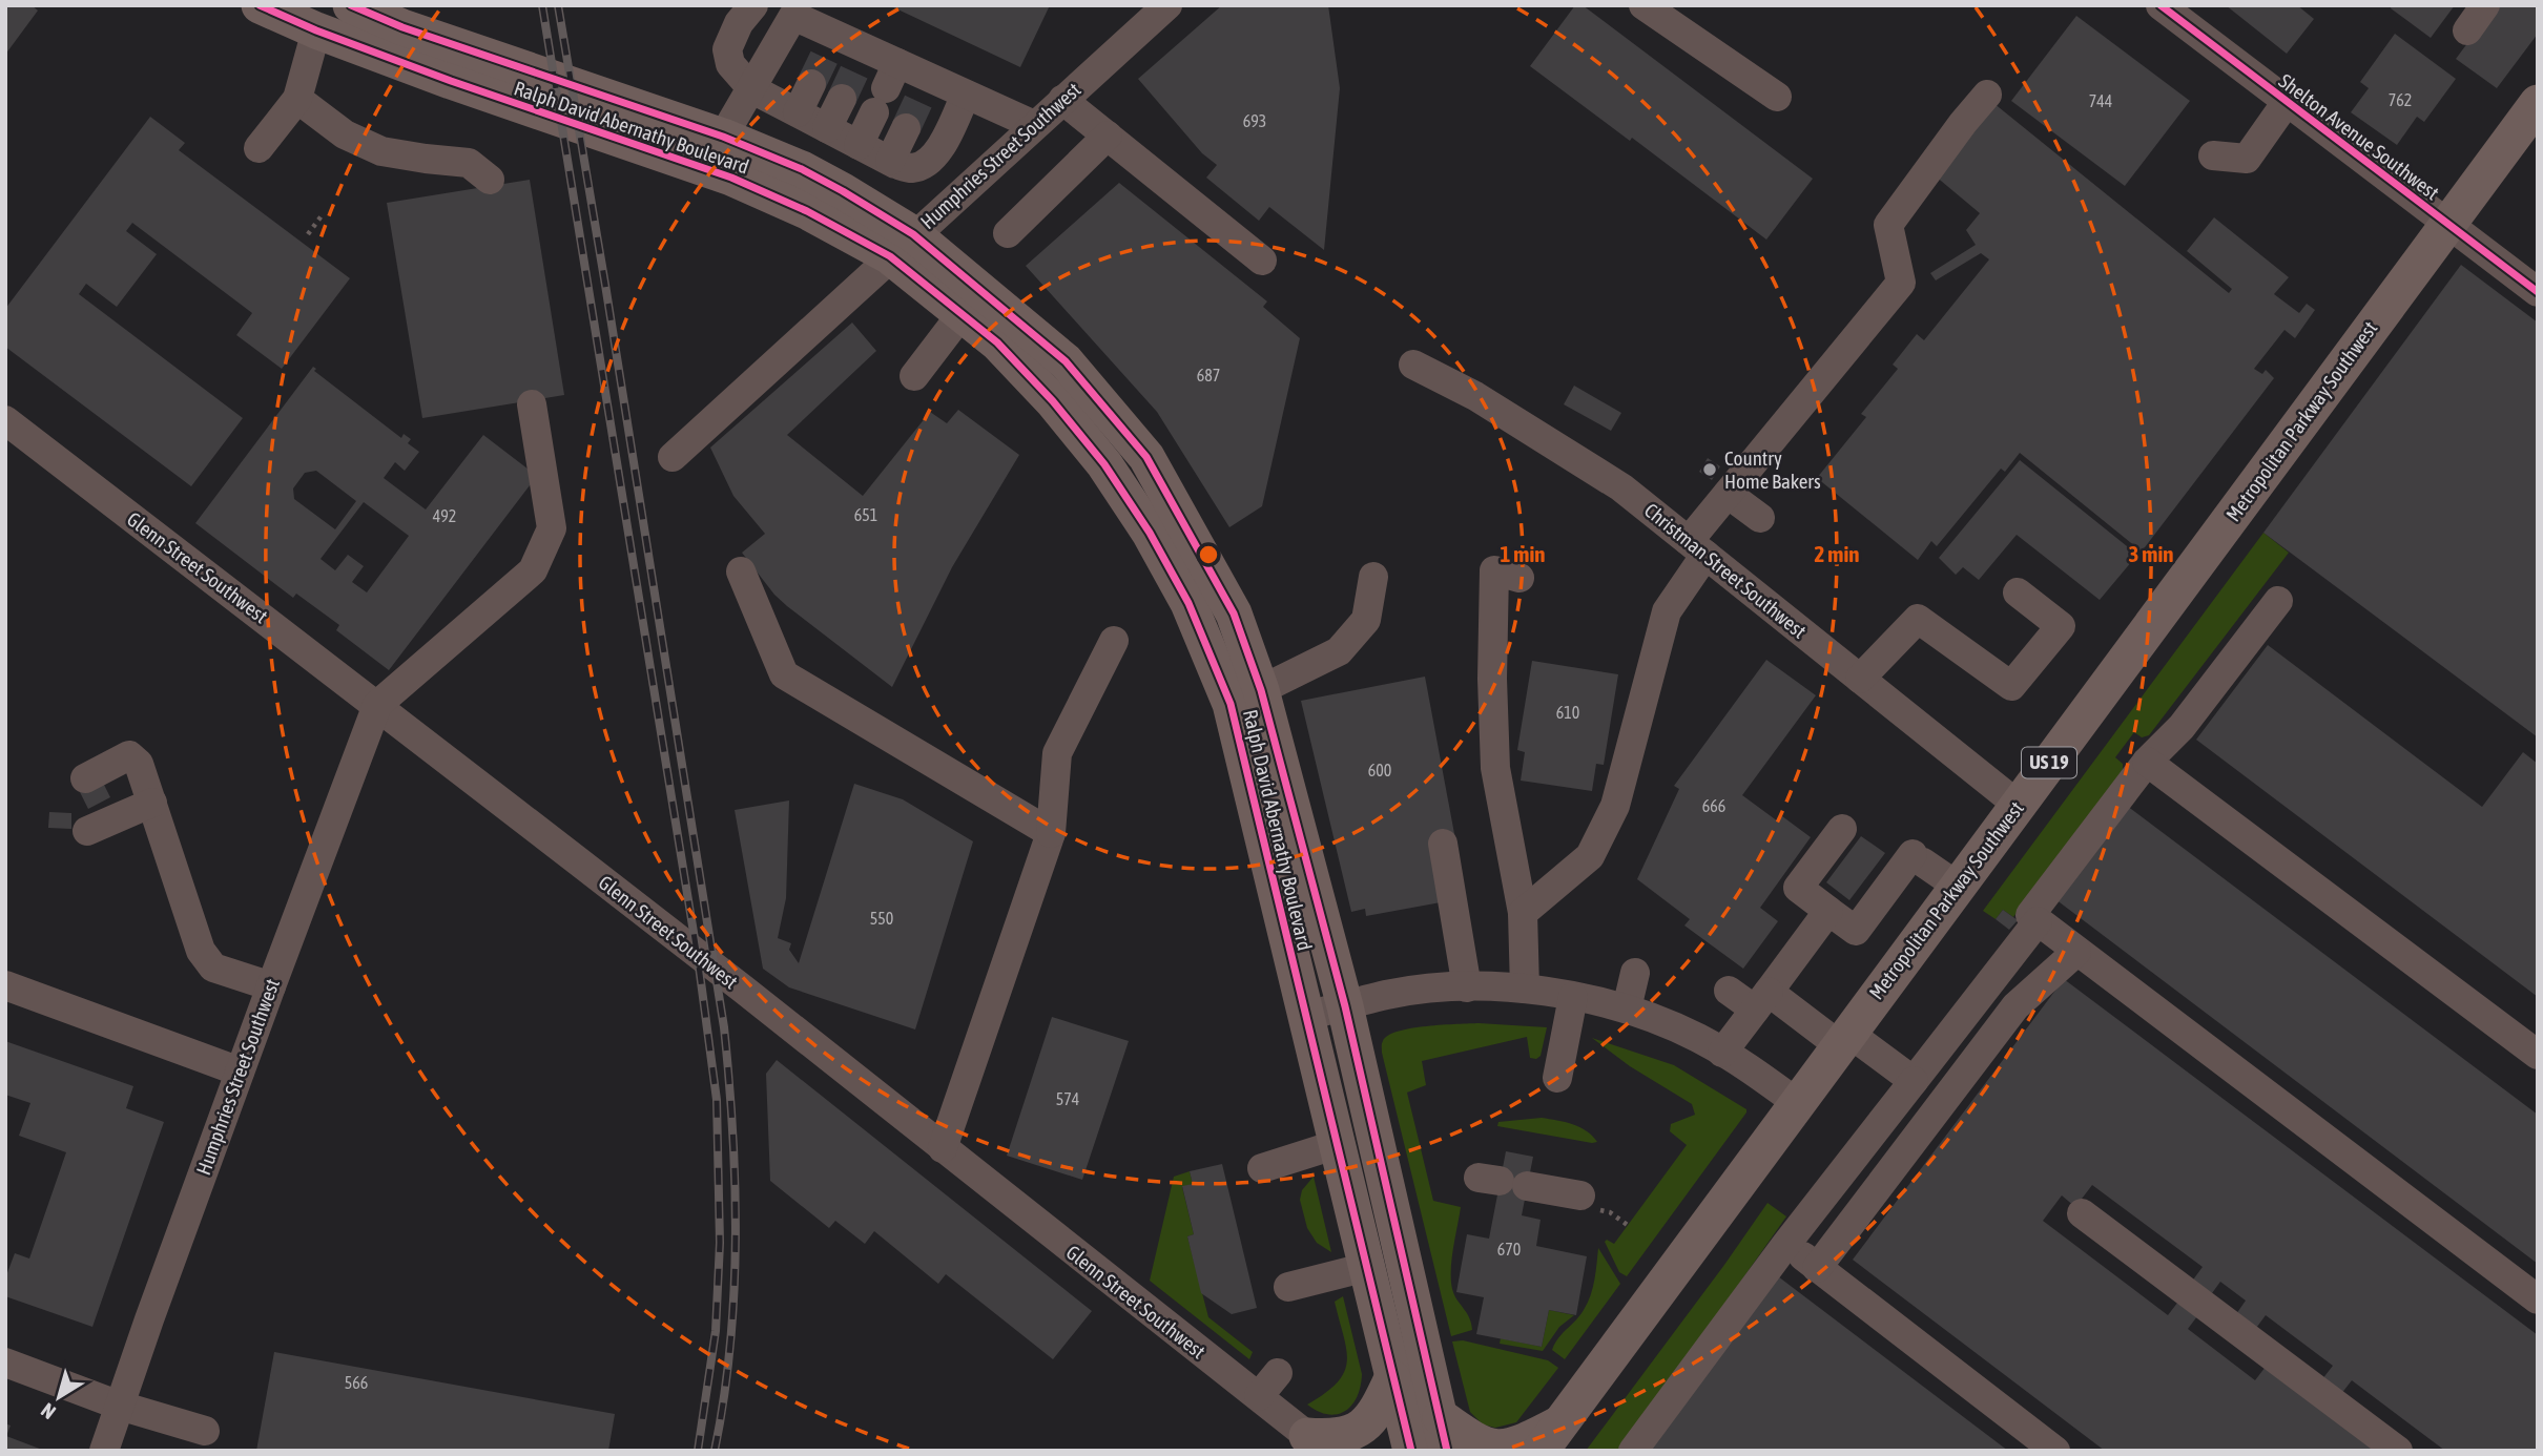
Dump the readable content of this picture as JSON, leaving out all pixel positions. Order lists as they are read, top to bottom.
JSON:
{
  "streets": {
    "main road": ["Ralph David Abernathy Boulevard", "Metropolitan Parkway Southwest", "US 19"],
    "street": [
      "Shelton Avenue Southwest",
      "Humphries Street Southwest",
      "Glenn Street Southwest",
      "Christman Street Southwest"
    ]
  },
  "crossings": [
    ["Ralph David Abernathy Boulevard", "Humphries Street Southwest"],
    ["Shelton Avenue Southwest", "Metropolitan Parkway Southwest"],
    ["Humphries Street Southwest", "Glenn Street Southwest"],
    ["Metropolitan Parkway Southwest", "Christman Street Southwest"]
  ],
  "places": ["Country Home Bakers"],
  "house_numbers": [
    "762",
    "744",
    "693",
    "687",
    "651",
    "492",
    "610",
    "600",
    "666",
    "550",
    "574",
    "670",
    "566"
  ],
  "north": "bottom left",
  "rings": ["1 min", "2 min", "3 min"]
}
